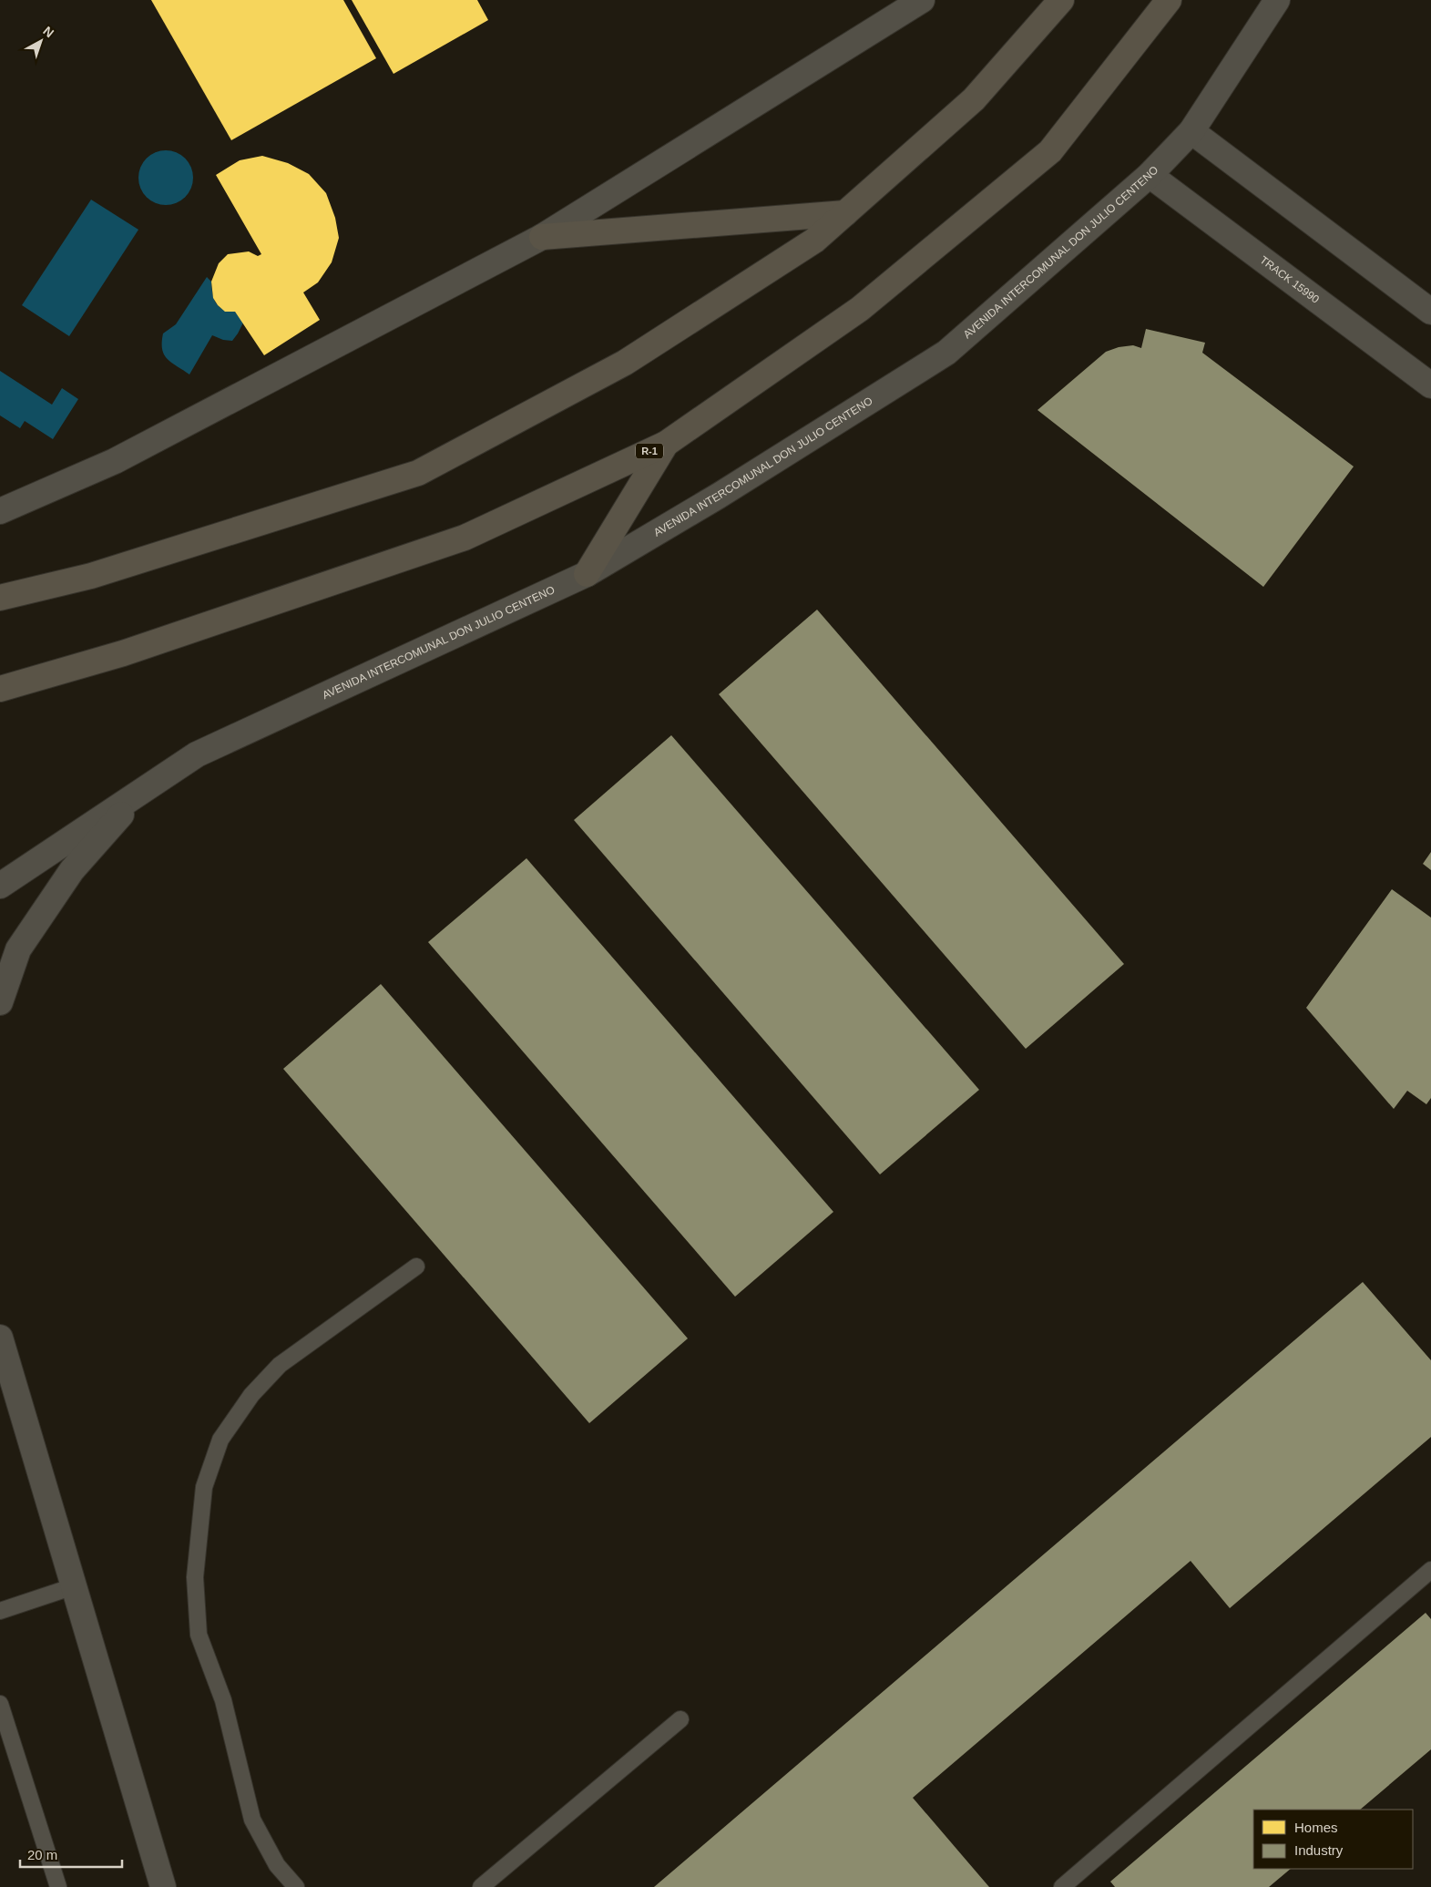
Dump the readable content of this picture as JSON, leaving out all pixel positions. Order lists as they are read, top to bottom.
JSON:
{
  "streets": {
    "main road": ["R-1"],
    "street": ["AVENIDA INTERCOMUNAL DON JULIO CENTENO", "TRACK 15990"]
  },
  "crossings": [
    ["AVENIDA INTERCOMUNAL DON JULIO CENTENO", "TRACK 15990"]
  ],
  "legend": ["Homes", "Industry"],
  "scale_bar": "20 m",
  "north": "top right"
}
